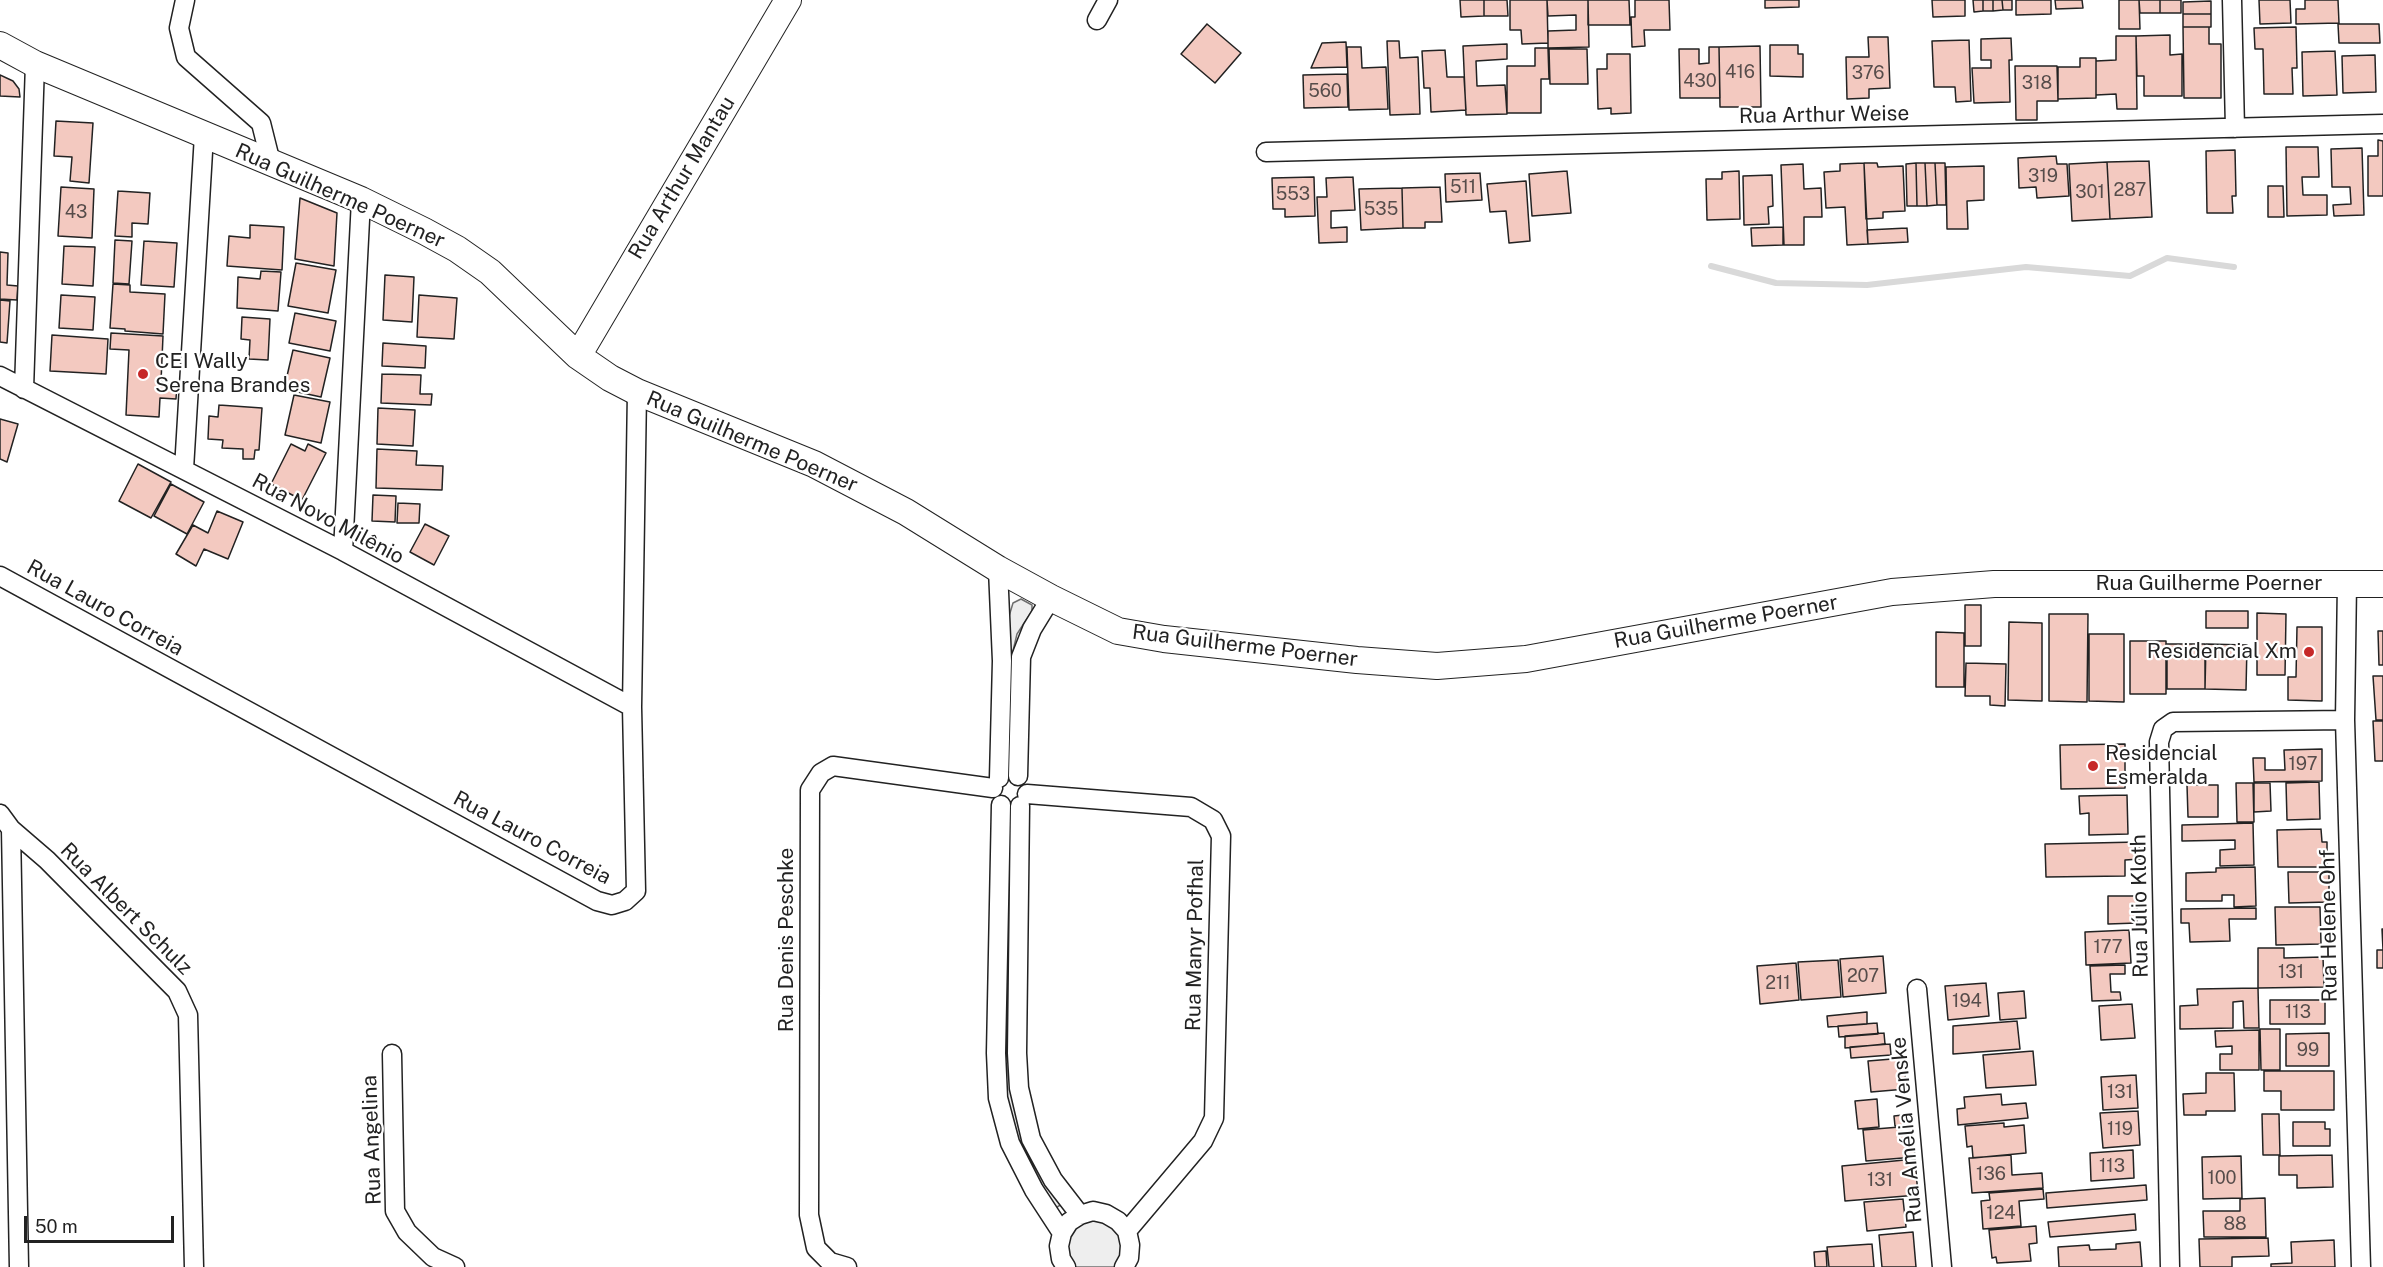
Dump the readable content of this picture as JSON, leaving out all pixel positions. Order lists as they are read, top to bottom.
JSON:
{
  "streets": {
    "street": [
      "Rua Arthur Weise",
      "Rua Arthur Mantau",
      "Rua Guilherme Poerner",
      "Rua Novo Milênio",
      "Rua Lauro Correia",
      "Rua Júlio Kloth",
      "Rua Albert Schulz",
      "Rua Helene Ohf",
      "Rua Denis Peschke",
      "Rua Manyr Pofhal",
      "Rua Amélia Venske",
      "Rua Angelina"
    ]
  },
  "crossings": [
    ["Rua Arthur Mantau", "Rua Guilherme Poerner"],
    ["Rua Guilherme Poerner", "Rua Lauro Correia"],
    ["Rua Guilherme Poerner", "Rua Helene Ohf"],
    ["Rua Novo Milênio", "Rua Lauro Correia"],
    ["Rua Júlio Kloth", "Rua Helene Ohf"],
    ["Rua Denis Peschke", "Rua Manyr Pofhal"]
  ],
  "places": ["CEI Wally Serena Brandes", "Residencial Xm", "Residencial Esmeralda"],
  "house_numbers": [
    "416",
    "376",
    "430",
    "318",
    "560",
    "319",
    "511",
    "287",
    "301",
    "553",
    "535",
    "43",
    "197",
    "177",
    "131",
    "207",
    "211",
    "194",
    "113",
    "99",
    "131",
    "119",
    "113",
    "136",
    "100",
    "131",
    "124",
    "88"
  ],
  "scale_bar": "50 m"
}
